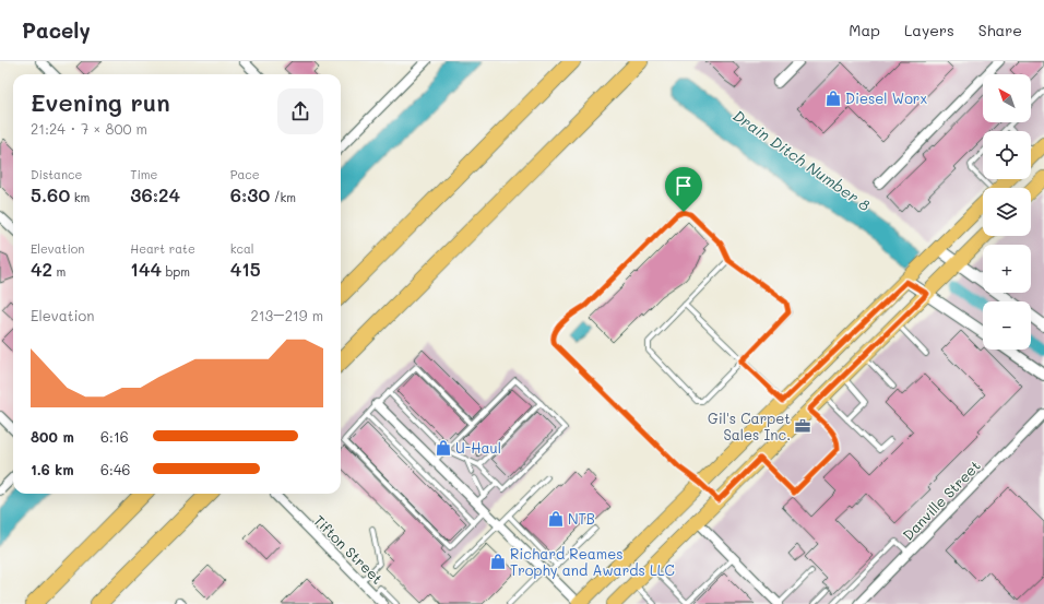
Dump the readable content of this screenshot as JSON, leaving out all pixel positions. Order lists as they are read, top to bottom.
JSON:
{
  "streets": {
    "street": ["Danville Street", "Tifton Street"]
  },
  "water": ["Drain Ditch Number 8"],
  "places": {
    "shop": [
      "Diesel Worx",
      "U-Haul",
      "NTB",
      "Richard Reames Trophy and Awards LLC"
    ],
    "office": ["Gil's Carpet Sales Inc."]
  },
  "north": "top left",
  "page": {
    "header": "Pacely",
    "nav": ["Map", "Layers", "Share"],
    "map_buttons": ["+", "−"],
    "heading": ["Evening run", "21:24 · 7 × 800 m"],
    "stats": [
      ["Distance", "5.60 km"],
      ["Time", "36:24"],
      ["Pace", "6:30 /km"],
      ["Elevation", "42 m"],
      ["Heart rate", "144 bpm"],
      ["kcal", "415"]
    ],
    "chart": ["Elevation", "213–219 m"],
    "list": [
      {
        "name": "800 m",
        "note": "6:16"
      },
      {
        "name": "1.6 km",
        "note": "6:46"
      }
    ]
  }
}
